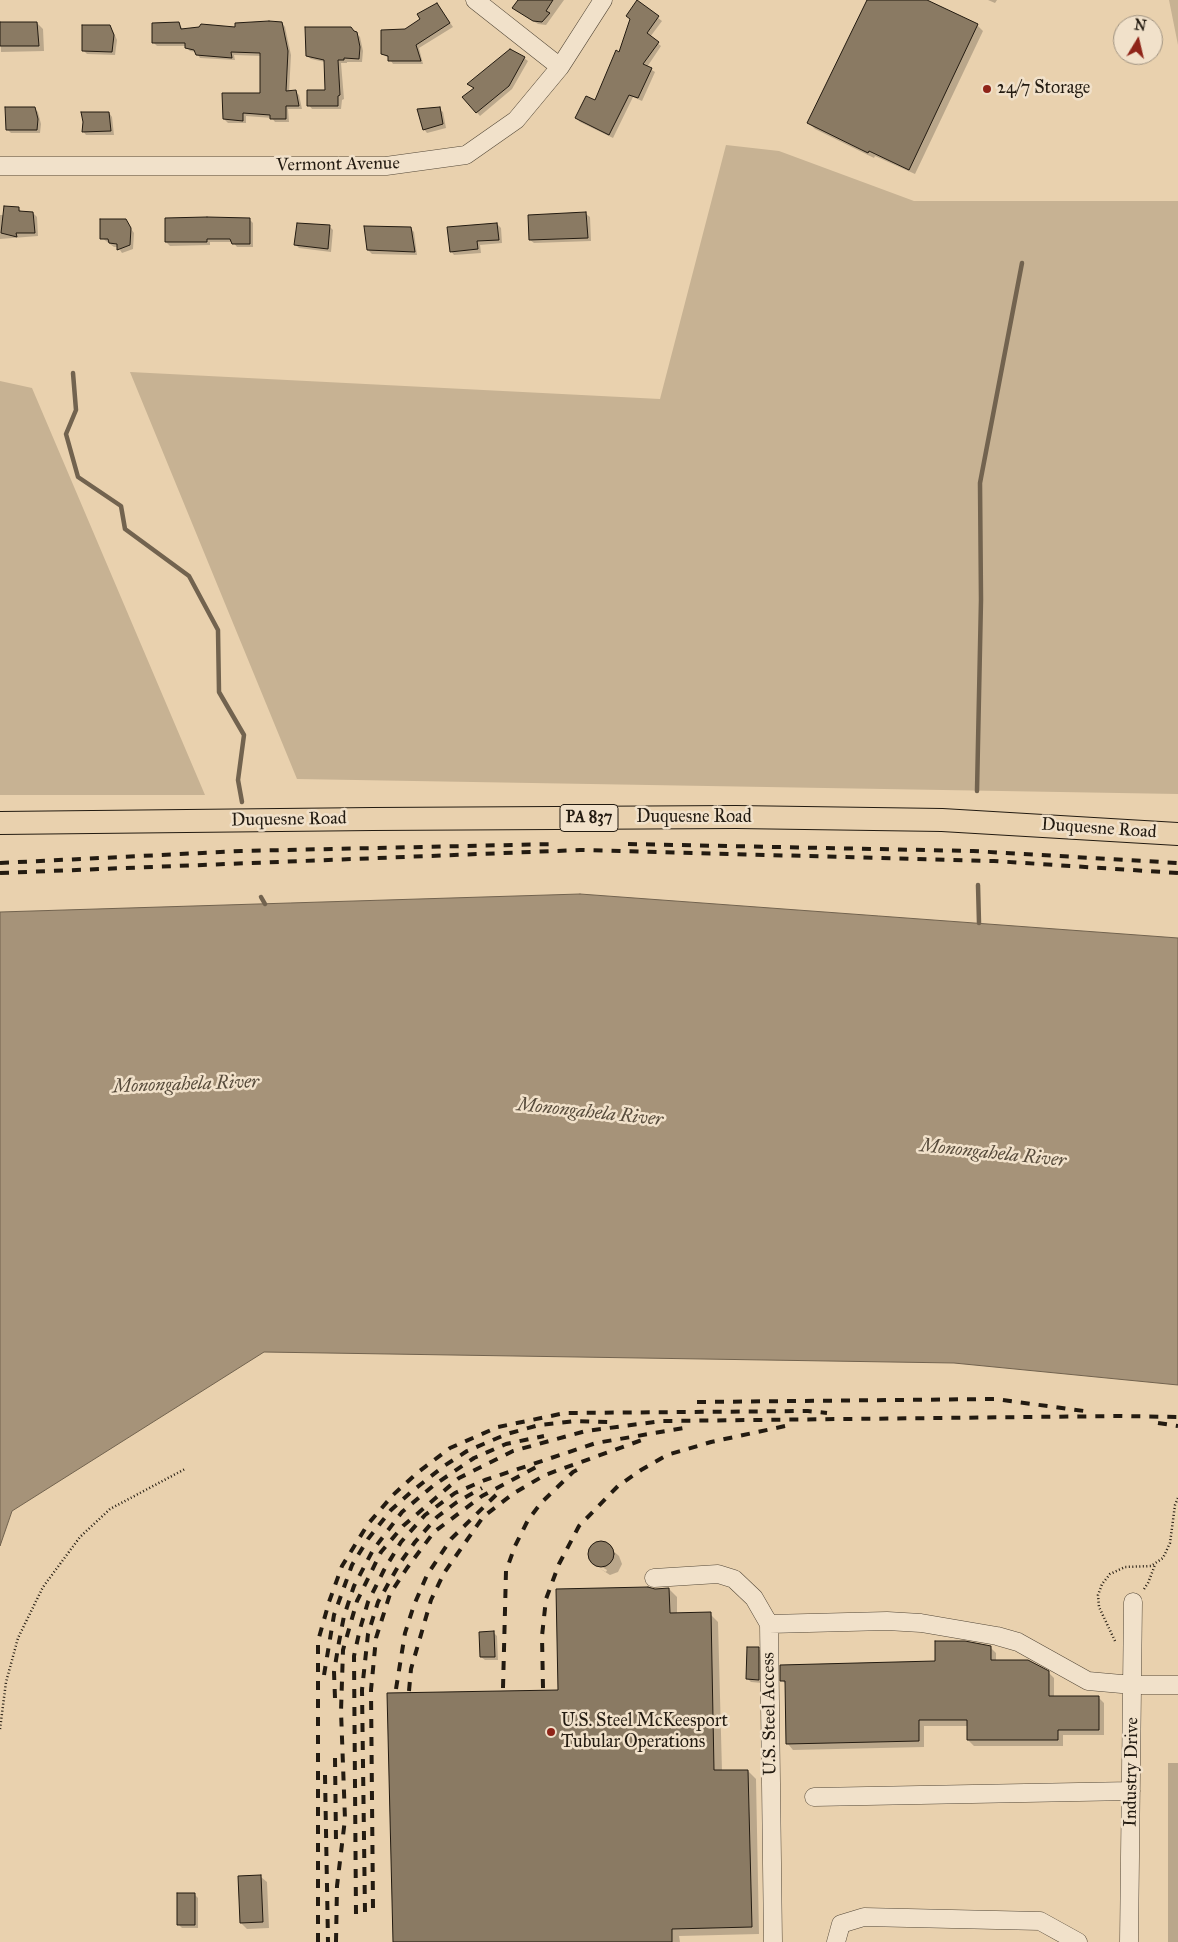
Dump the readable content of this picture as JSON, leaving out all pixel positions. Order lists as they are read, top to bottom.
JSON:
{
  "streets": {
    "main road": ["PA 837", "Duquesne Road"],
    "street": ["Vermont Avenue", "U.S. Steel Access", "Industry Drive"]
  },
  "water": ["Monongahela River"],
  "places": ["24/7 Storage", "U.S. Steel McKeesport Tubular Operations"],
  "north": "top"
}
